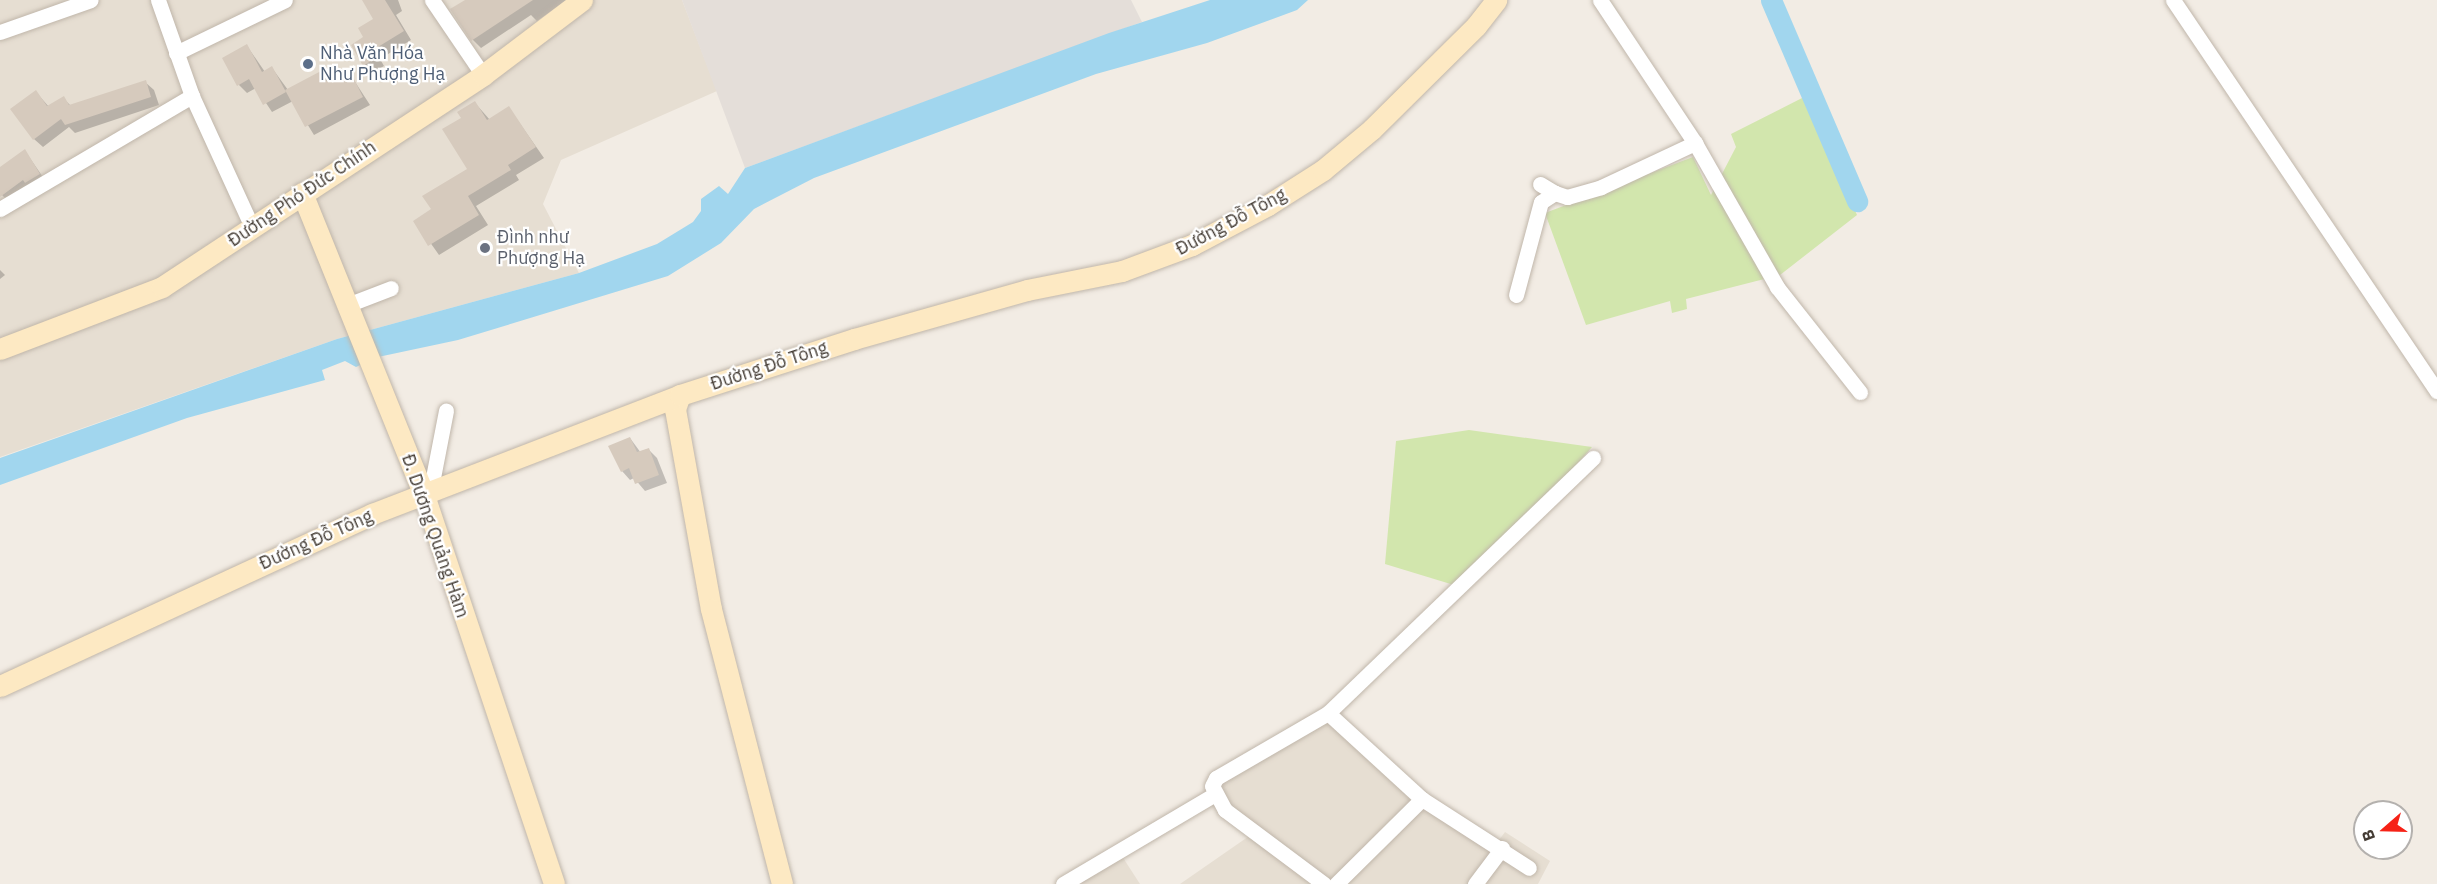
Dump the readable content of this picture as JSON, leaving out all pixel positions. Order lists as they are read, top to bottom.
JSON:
{
  "streets": {
    "main road": ["Đường Phó Đức Chính", "Đường Đỗ Tông", "Đ. Dương Quảng Hàm"]
  },
  "crossings": [
    ["Đường Phó Đức Chính", "Đ. Dương Quảng Hàm"],
    ["Đường Đỗ Tông", "Đ. Dương Quảng Hàm"]
  ],
  "places": ["Nhà Văn Hóa Như Phượng Hạ", "Đình như Phượng Hạ"],
  "north": "left"
}
